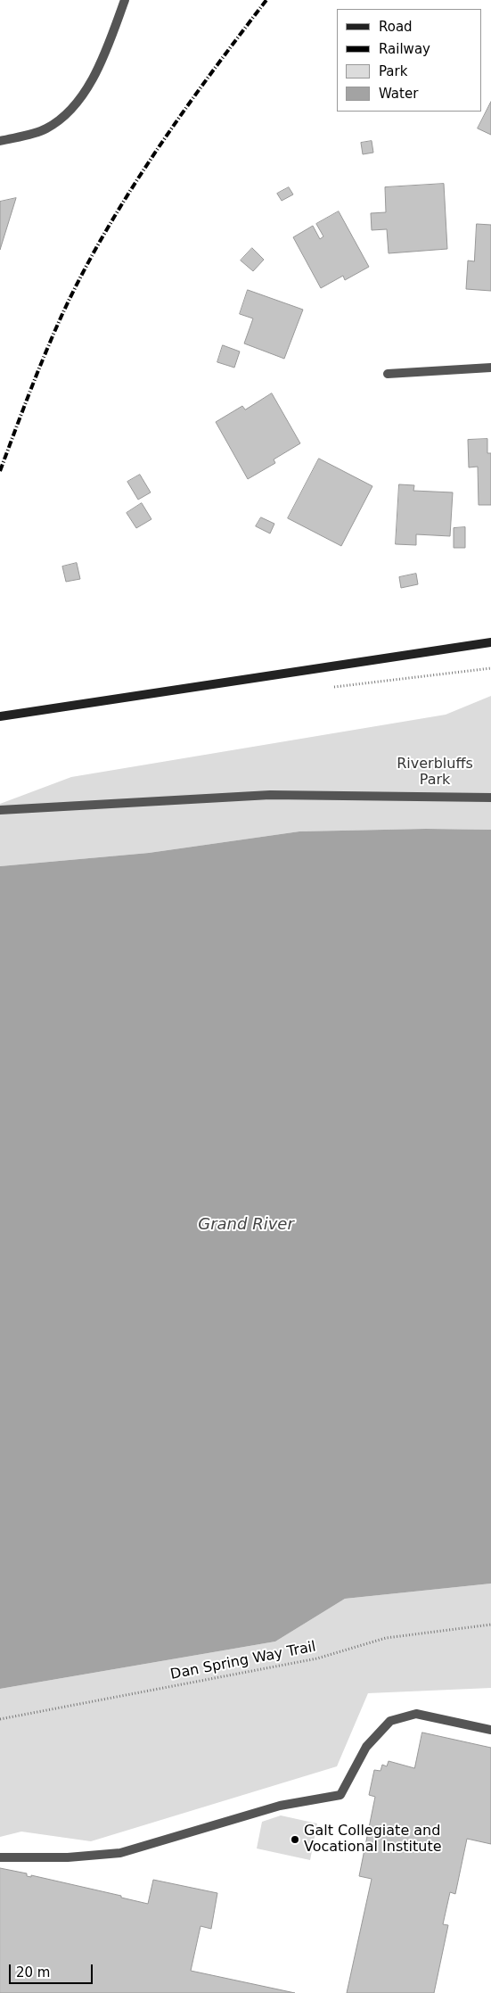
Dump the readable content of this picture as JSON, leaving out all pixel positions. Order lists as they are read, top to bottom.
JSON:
{
  "streets": {
    "path": ["Dan Spring Way Trail"]
  },
  "water": ["Grand River"],
  "parks": ["Riverbluffs Park"],
  "places": ["Galt Collegiate and Vocational Institute"],
  "legend": [
    "Road",
    "Railway",
    "Park",
    "Water"
  ],
  "scale_bar": "20 m"
}
